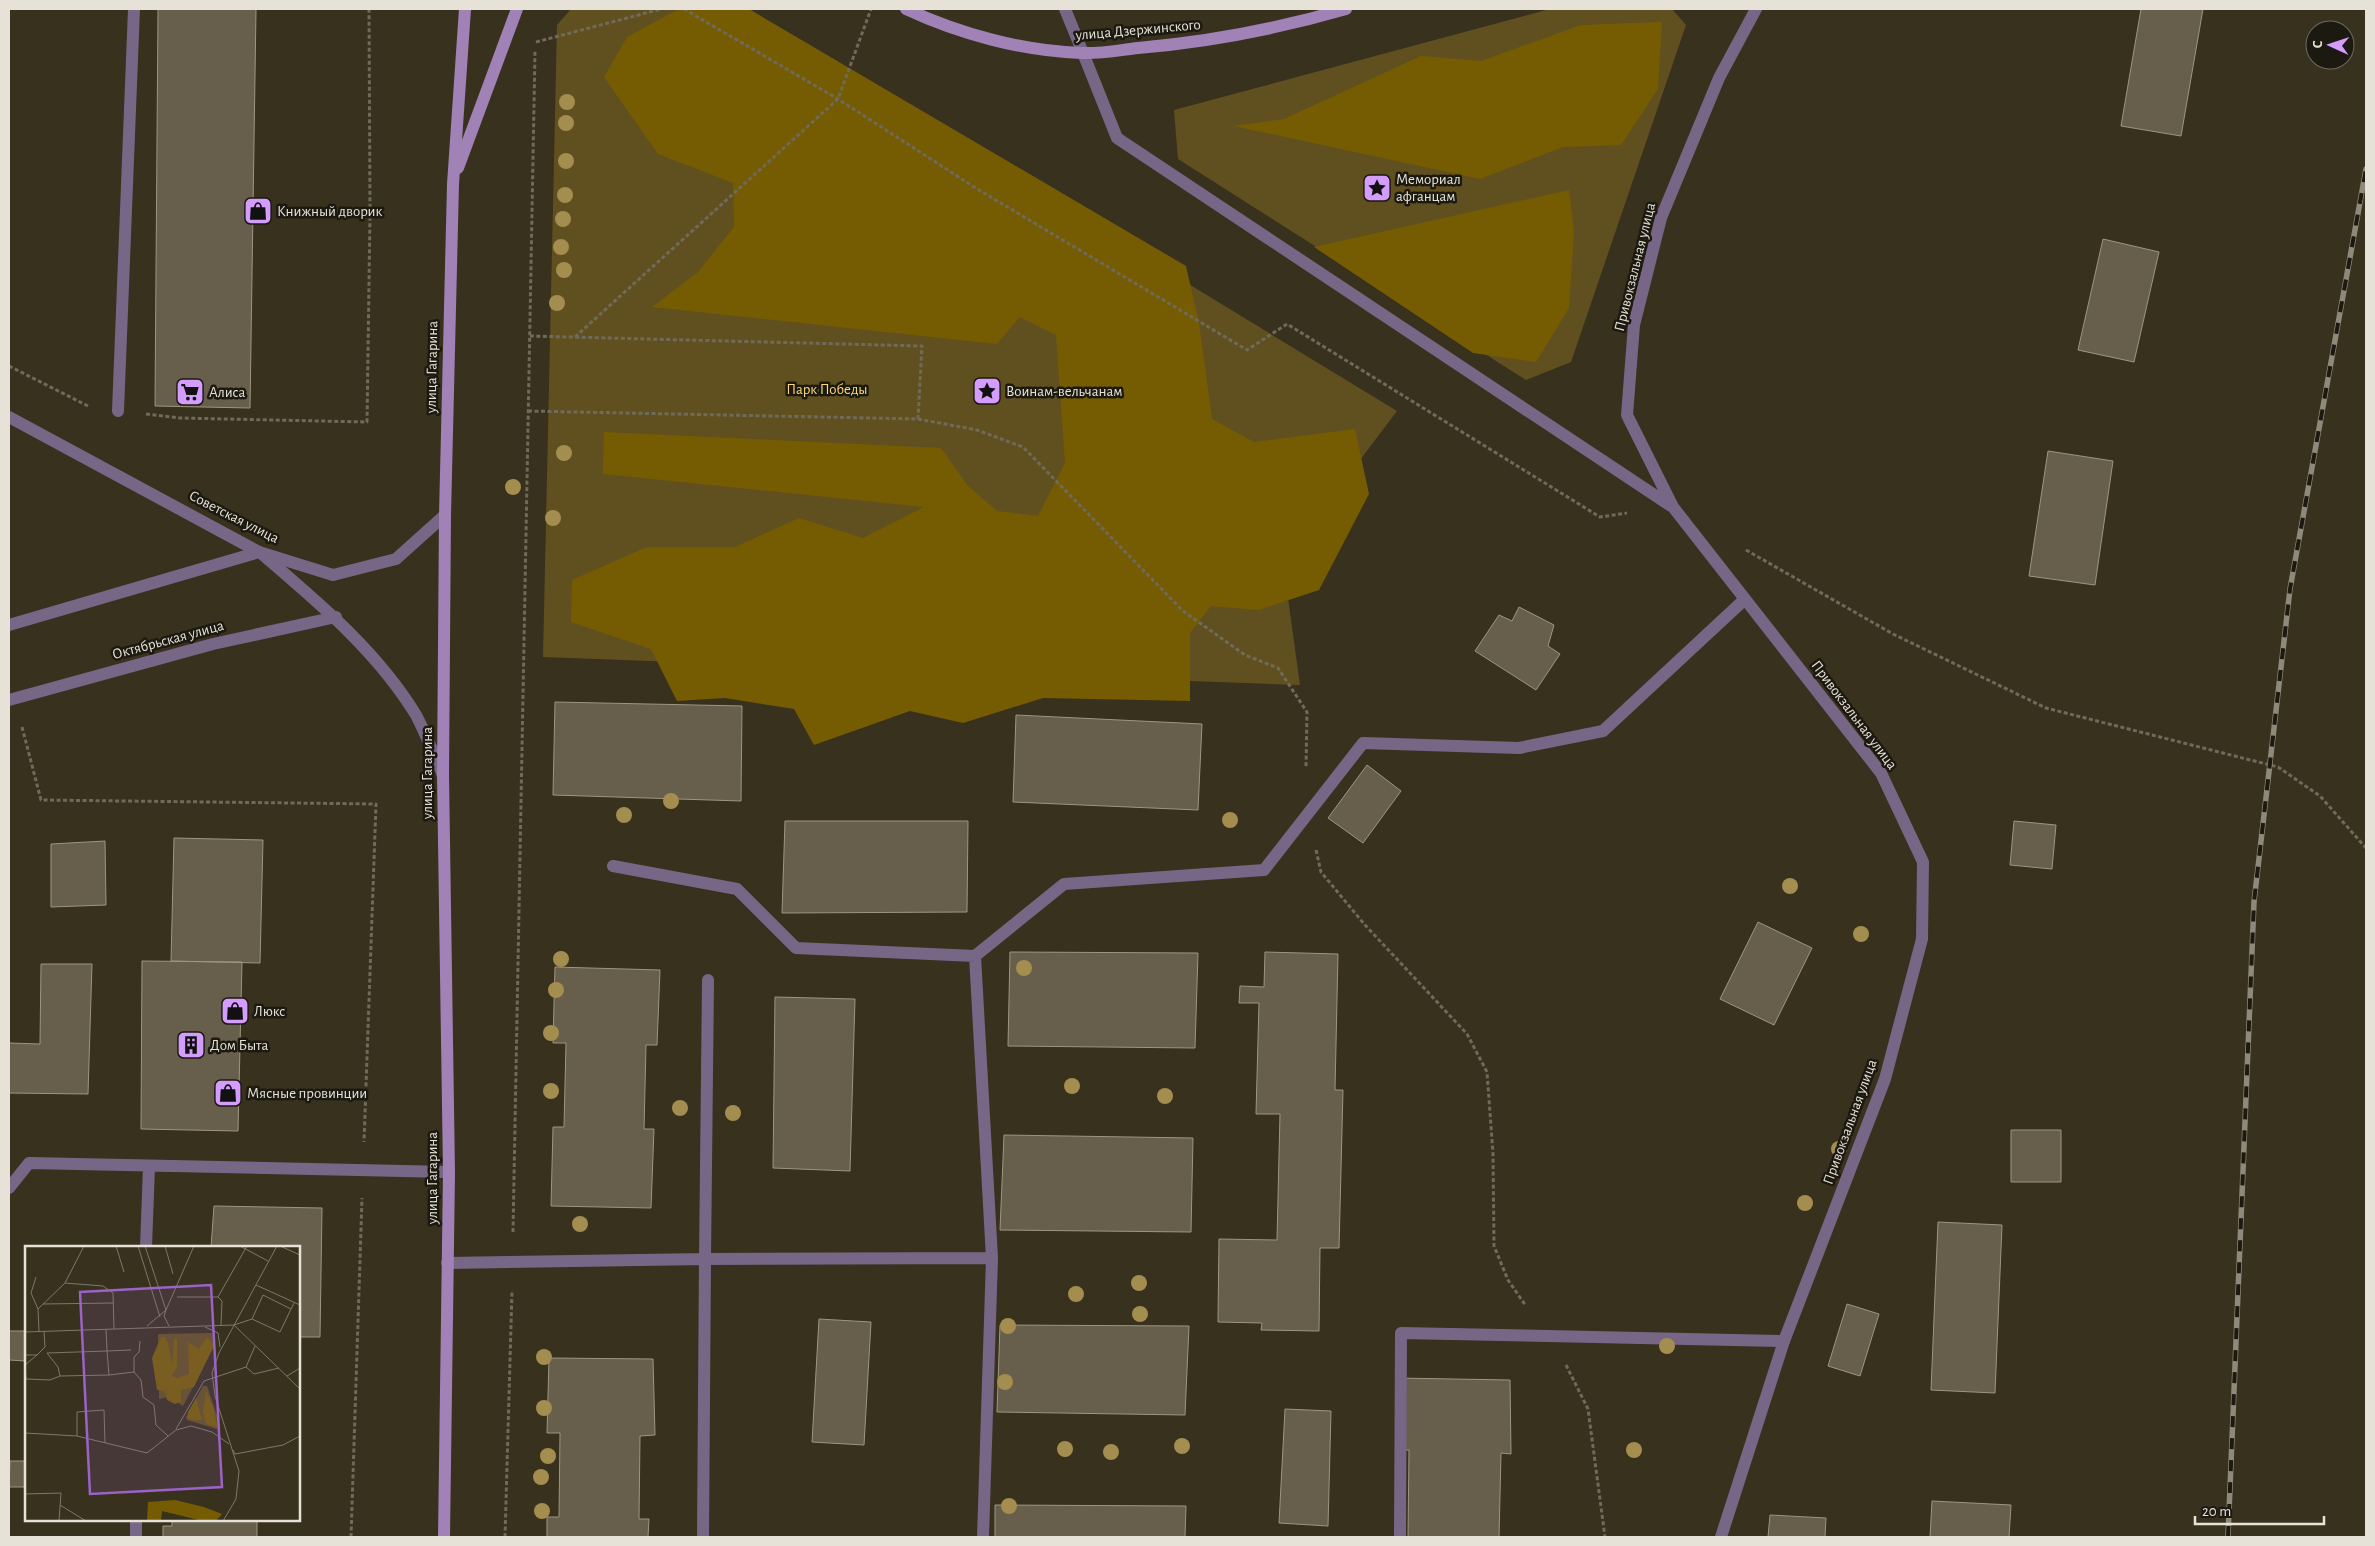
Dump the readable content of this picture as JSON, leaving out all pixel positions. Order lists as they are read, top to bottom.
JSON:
{
  "streets": {
    "main road": ["улица Дзержинского", "улица Гагарина"],
    "street": ["Привокзальная улица", "Советская улица", "Октябрьская улица"]
  },
  "crossings": [
    ["улица Гагарина", "Советская улица"]
  ],
  "parks": ["Парк Победы"],
  "places": {
    "place": ["Мемориал афганцам", "Воинам-вельчанам"],
    "shop": ["Книжный дворик", "Люкс", "Мясные провинции"],
    "supermarket": ["Алиса"],
    "building": ["Дом Быта"]
  },
  "scale_bar": "20 m",
  "north": "left"
}
